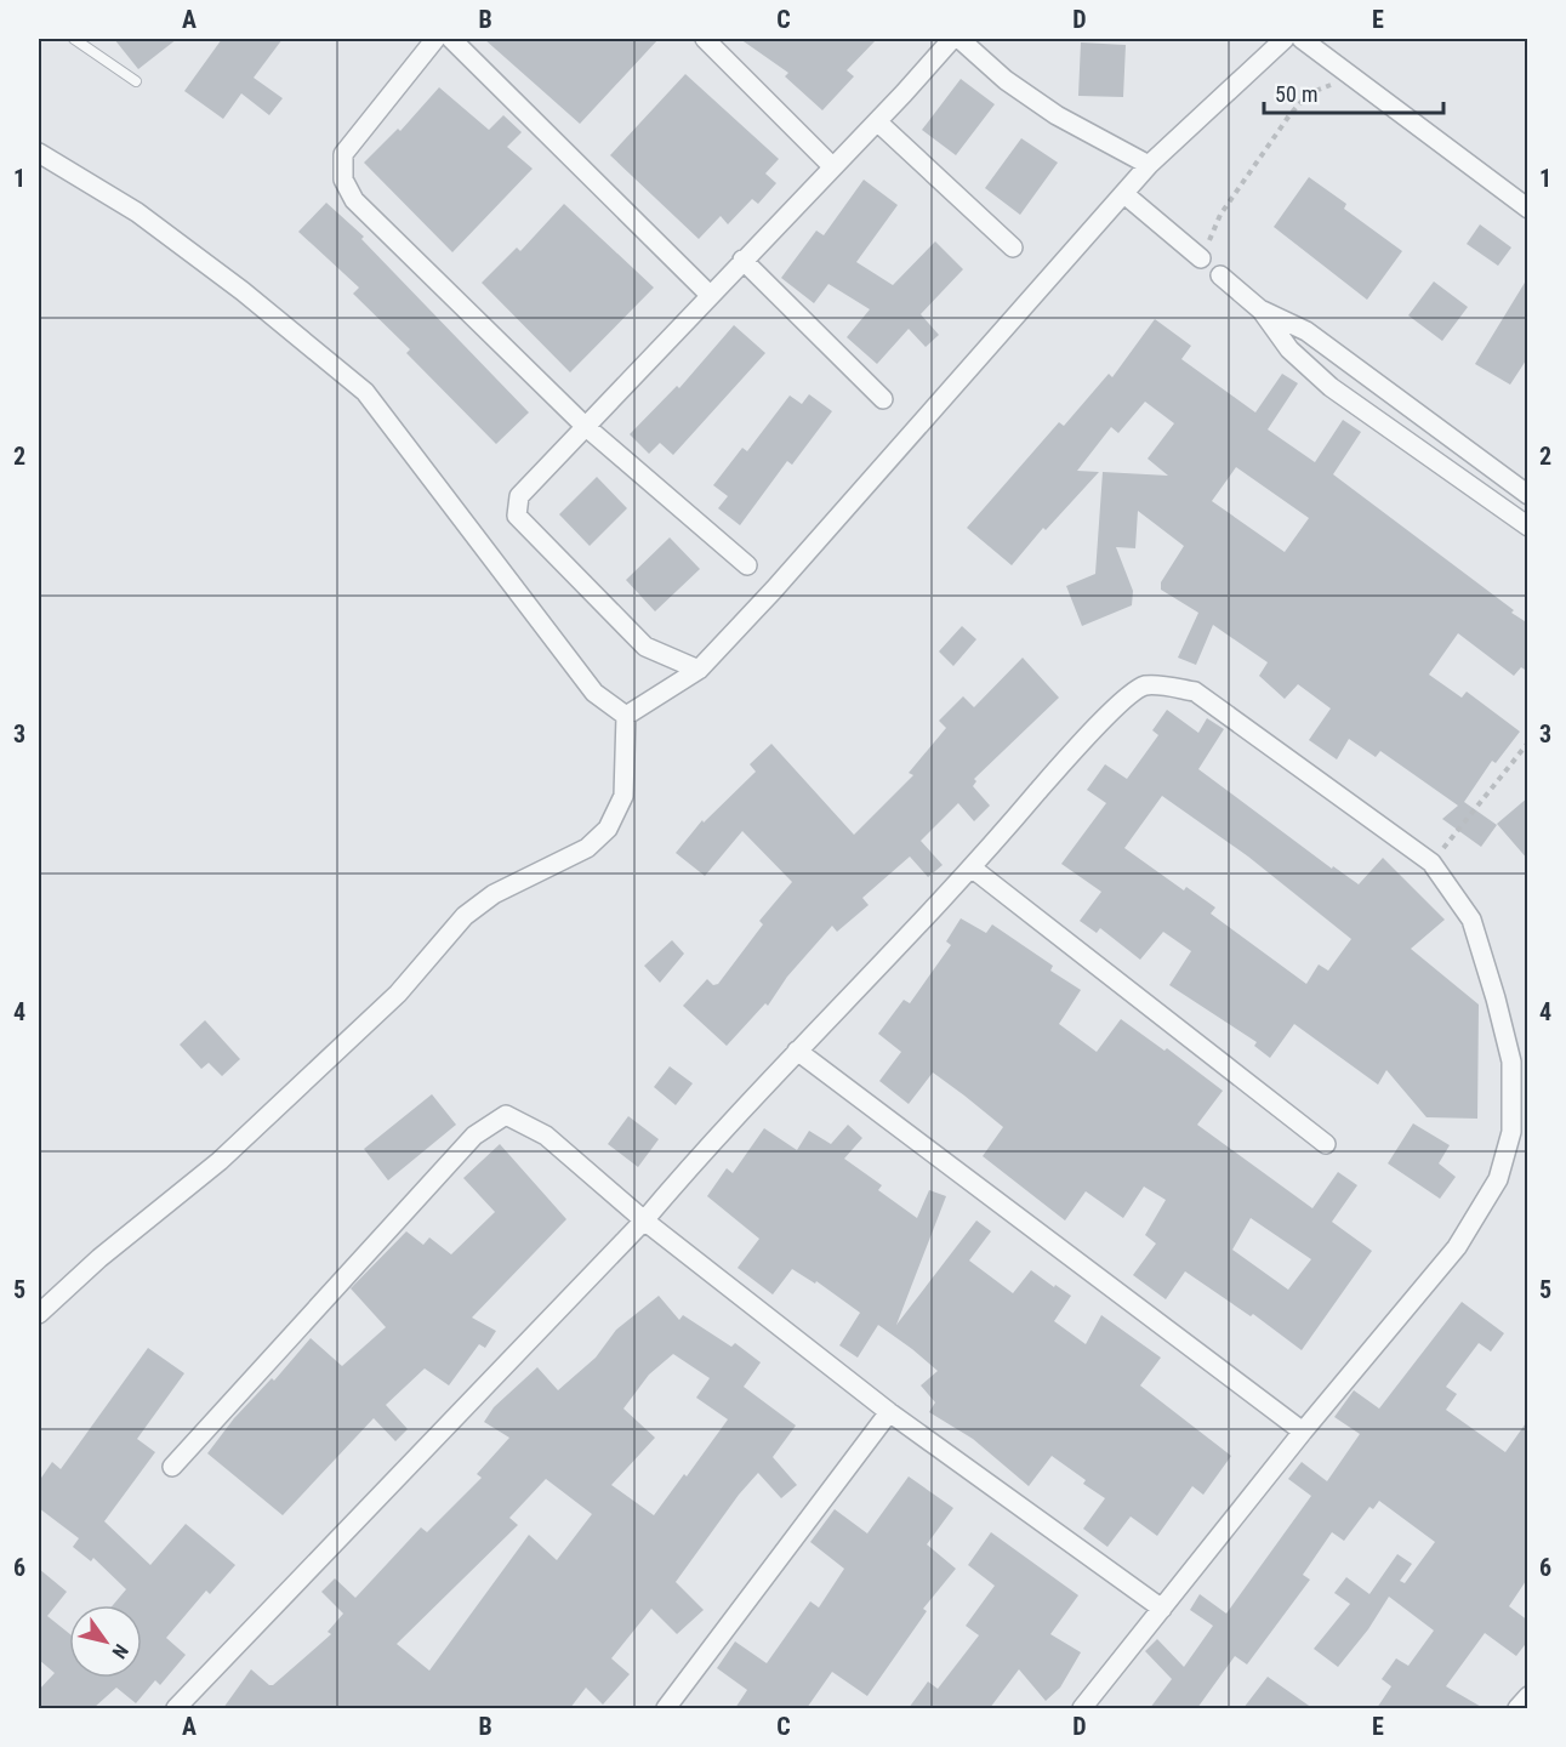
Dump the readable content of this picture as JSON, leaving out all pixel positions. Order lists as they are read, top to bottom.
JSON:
{
  "scale_bar": "50 m",
  "north": "bottom right",
  "grid": {
    "columns": [
      "A",
      "B",
      "C",
      "D",
      "E"
    ],
    "rows": [
      "1",
      "2",
      "3",
      "4",
      "5",
      "6"
    ]
  }
}
